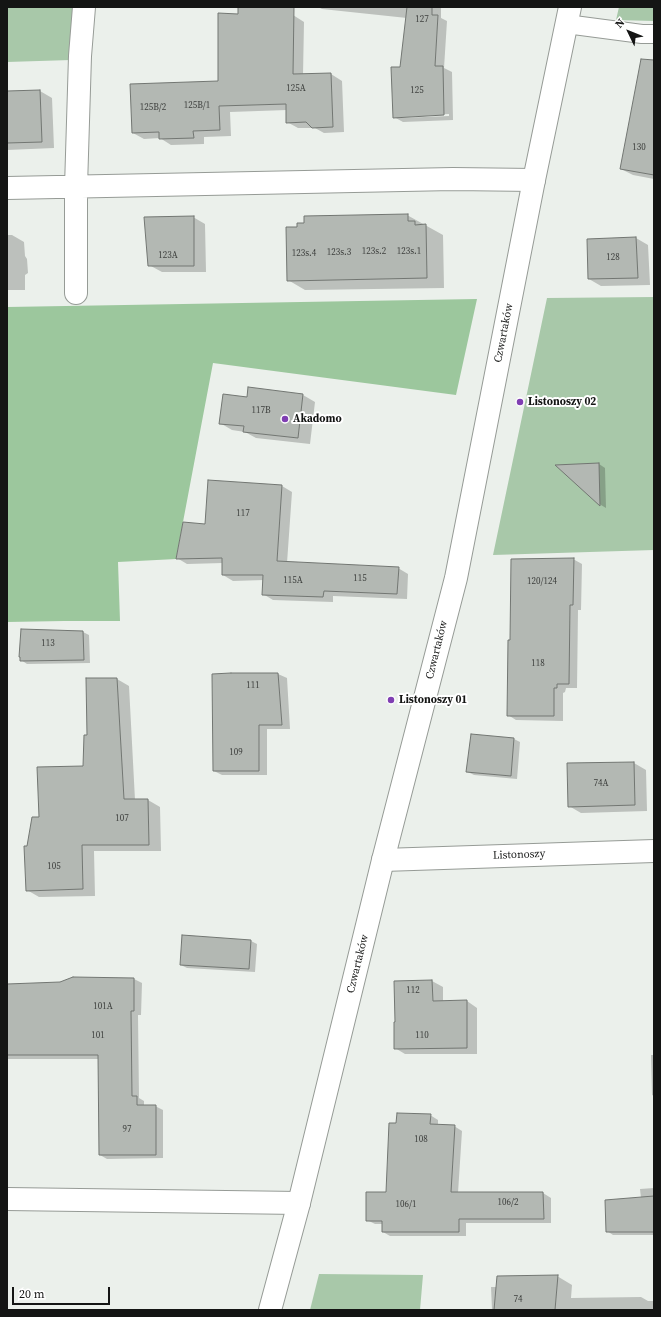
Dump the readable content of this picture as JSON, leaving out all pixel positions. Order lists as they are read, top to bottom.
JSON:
{
  "streets": {
    "street": ["Czwartaków", "Listonoszy"]
  },
  "crossings": [
    ["Czwartaków", "Listonoszy"]
  ],
  "places": ["Listonoszy 02", "Akadomo", "Listonoszy 01"],
  "house_numbers": [
    "127",
    "125A",
    "125",
    "125B/1",
    "125B/2",
    "130",
    "123s.2",
    "123s.1",
    "123s.3",
    "123s.4",
    "123A",
    "128",
    "117B",
    "117",
    "115",
    "115A",
    "120/124",
    "113",
    "118",
    "111",
    "109",
    "74A",
    "107",
    "105",
    "112",
    "101A",
    "101",
    "110",
    "97",
    "108",
    "106/2",
    "106/1",
    "74"
  ],
  "scale_bar": "20 m",
  "north": "top left"
}
